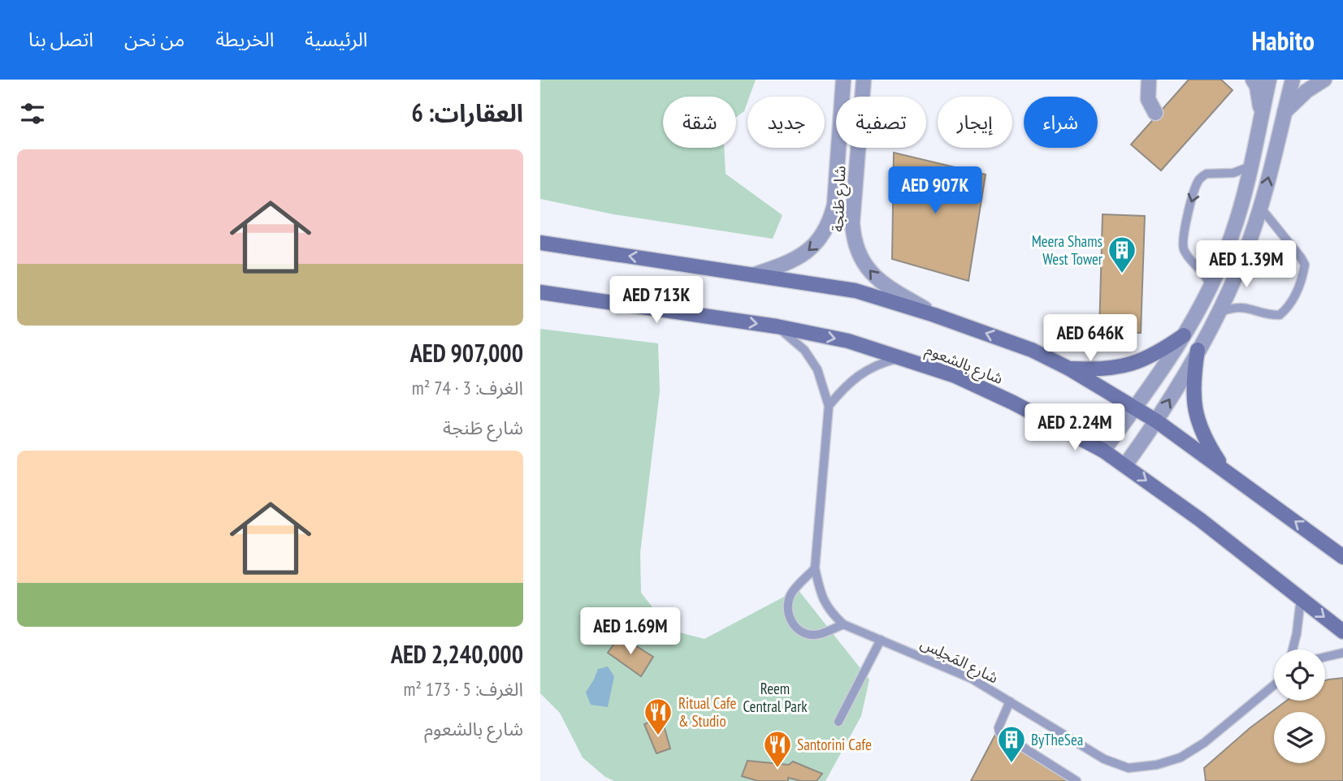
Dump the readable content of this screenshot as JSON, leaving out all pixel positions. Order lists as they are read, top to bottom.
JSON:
{
  "streets": {
    "main road": ["شارع بالشعوم"],
    "street": ["شارع طَنجة"],
    "lane": ["شارع المَجلِس"]
  },
  "crossings": [
    ["شارع بالشعوم", "شارع المَجلِس"]
  ],
  "parks": ["Reem Central Park"],
  "places": {
    "building": ["Meera Shams West Tower", "ByTheSea"],
    "restaurant": ["Ritual Cafe & Studio", "Santorini Cafe"]
  },
  "page": {
    "header": "Habito",
    "nav": [
      "الرئيسية",
      "الخريطة",
      "من نحن",
      "اتصل بنا"
    ],
    "heading": "العقارات: 6",
    "chip": [
      "شراء",
      "إيجار",
      "تصفية",
      "جديد",
      "شقة"
    ],
    "list": [
      {
        "name": "AED 907,000",
        "note": "الغرف: 3 · 74 m² · شارع طَنجة"
      },
      {
        "name": "AED 2,240,000",
        "note": "الغرف: 5 · 173 m² · شارع بالشعوم"
      }
    ],
    "price": [
      "AED 907K",
      "AED 1.39M",
      "AED 713K",
      "AED 646K",
      "AED 2.24M",
      "AED 1.69M"
    ]
  }
}
